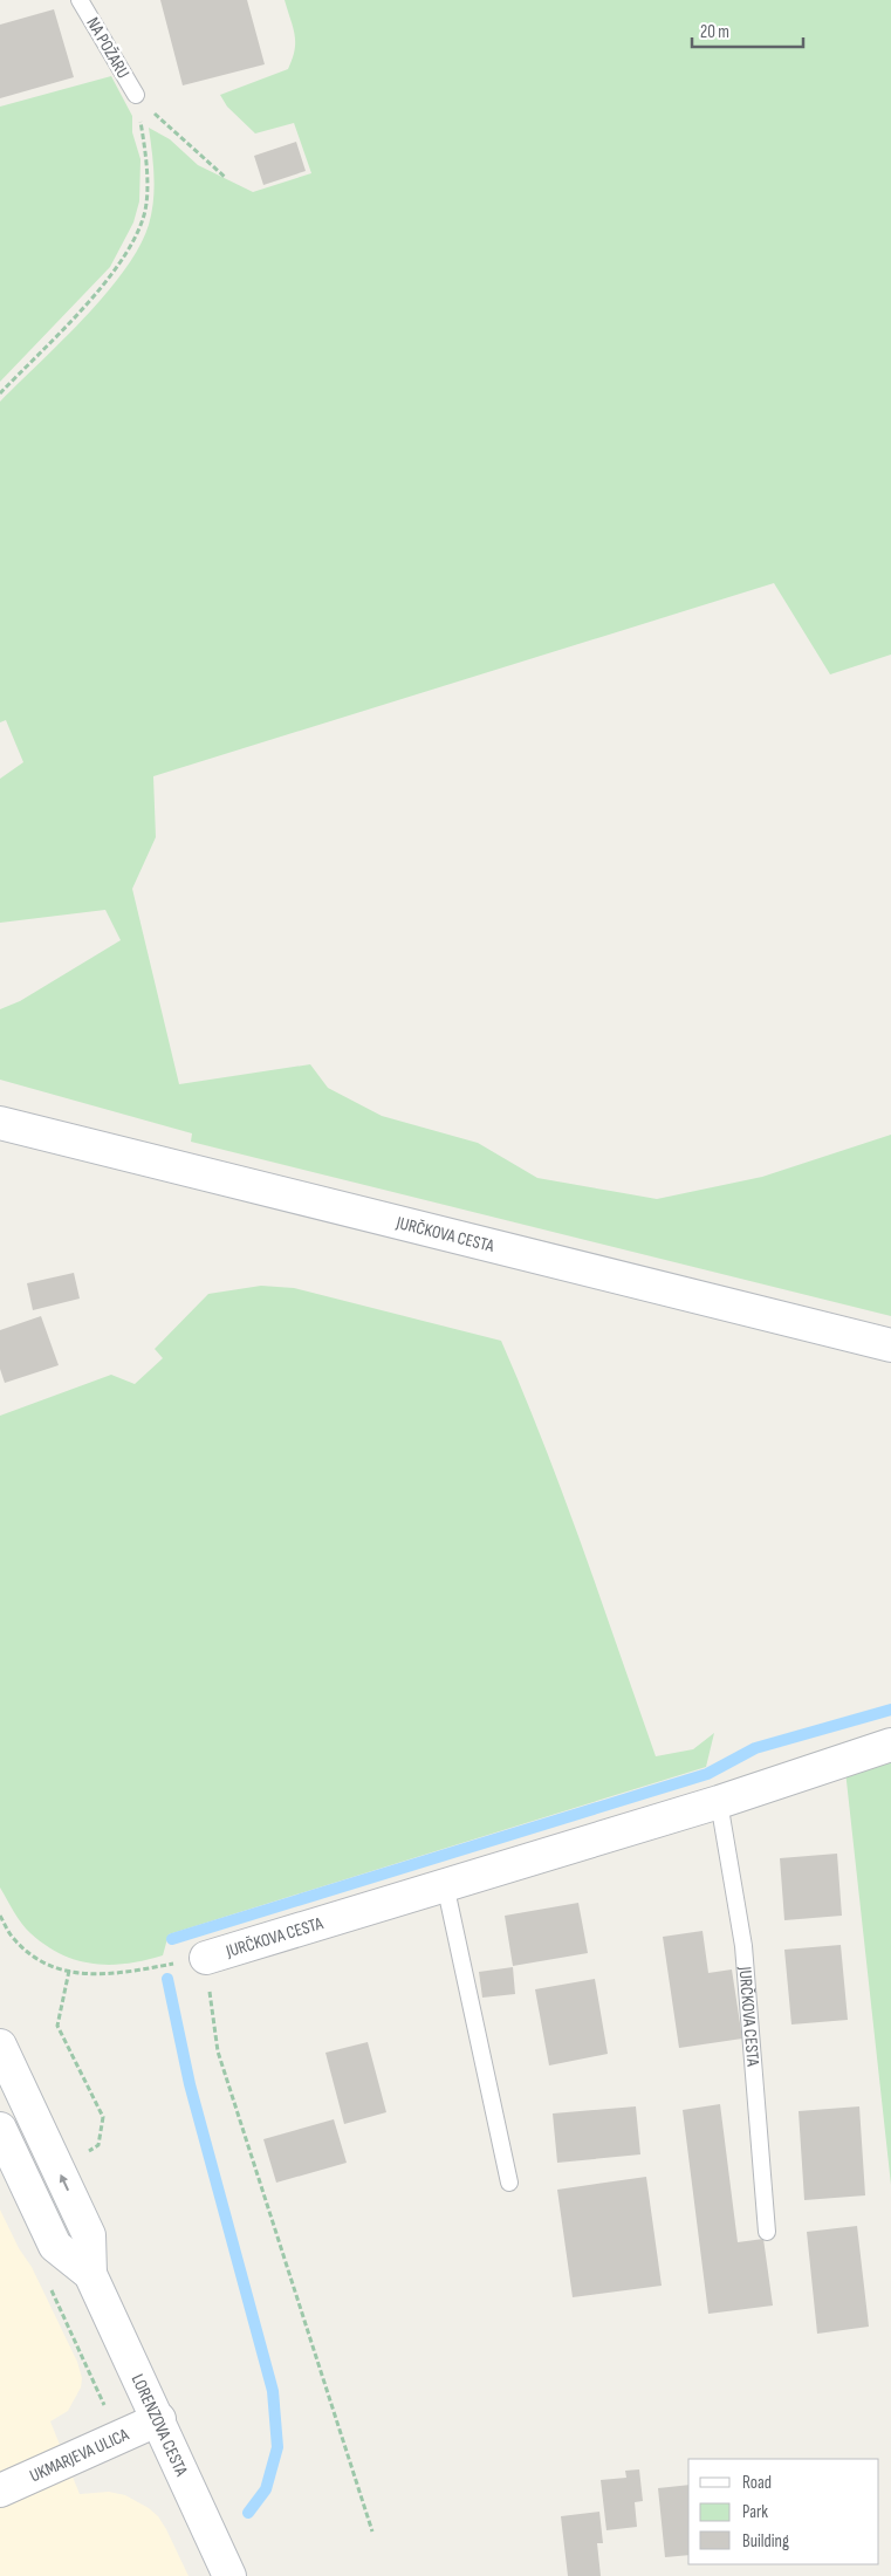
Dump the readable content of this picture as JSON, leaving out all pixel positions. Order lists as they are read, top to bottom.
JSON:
{
  "streets": {
    "street": ["JURČKOVA CESTA", "LORENZOVA CESTA", "UKMARJEVA ULICA"],
    "lane": ["NA POŽARU"]
  },
  "crossings": [
    ["LORENZOVA CESTA", "UKMARJEVA ULICA"]
  ],
  "legend": ["Road", "Park", "Building"],
  "scale_bar": "20 m"
}
